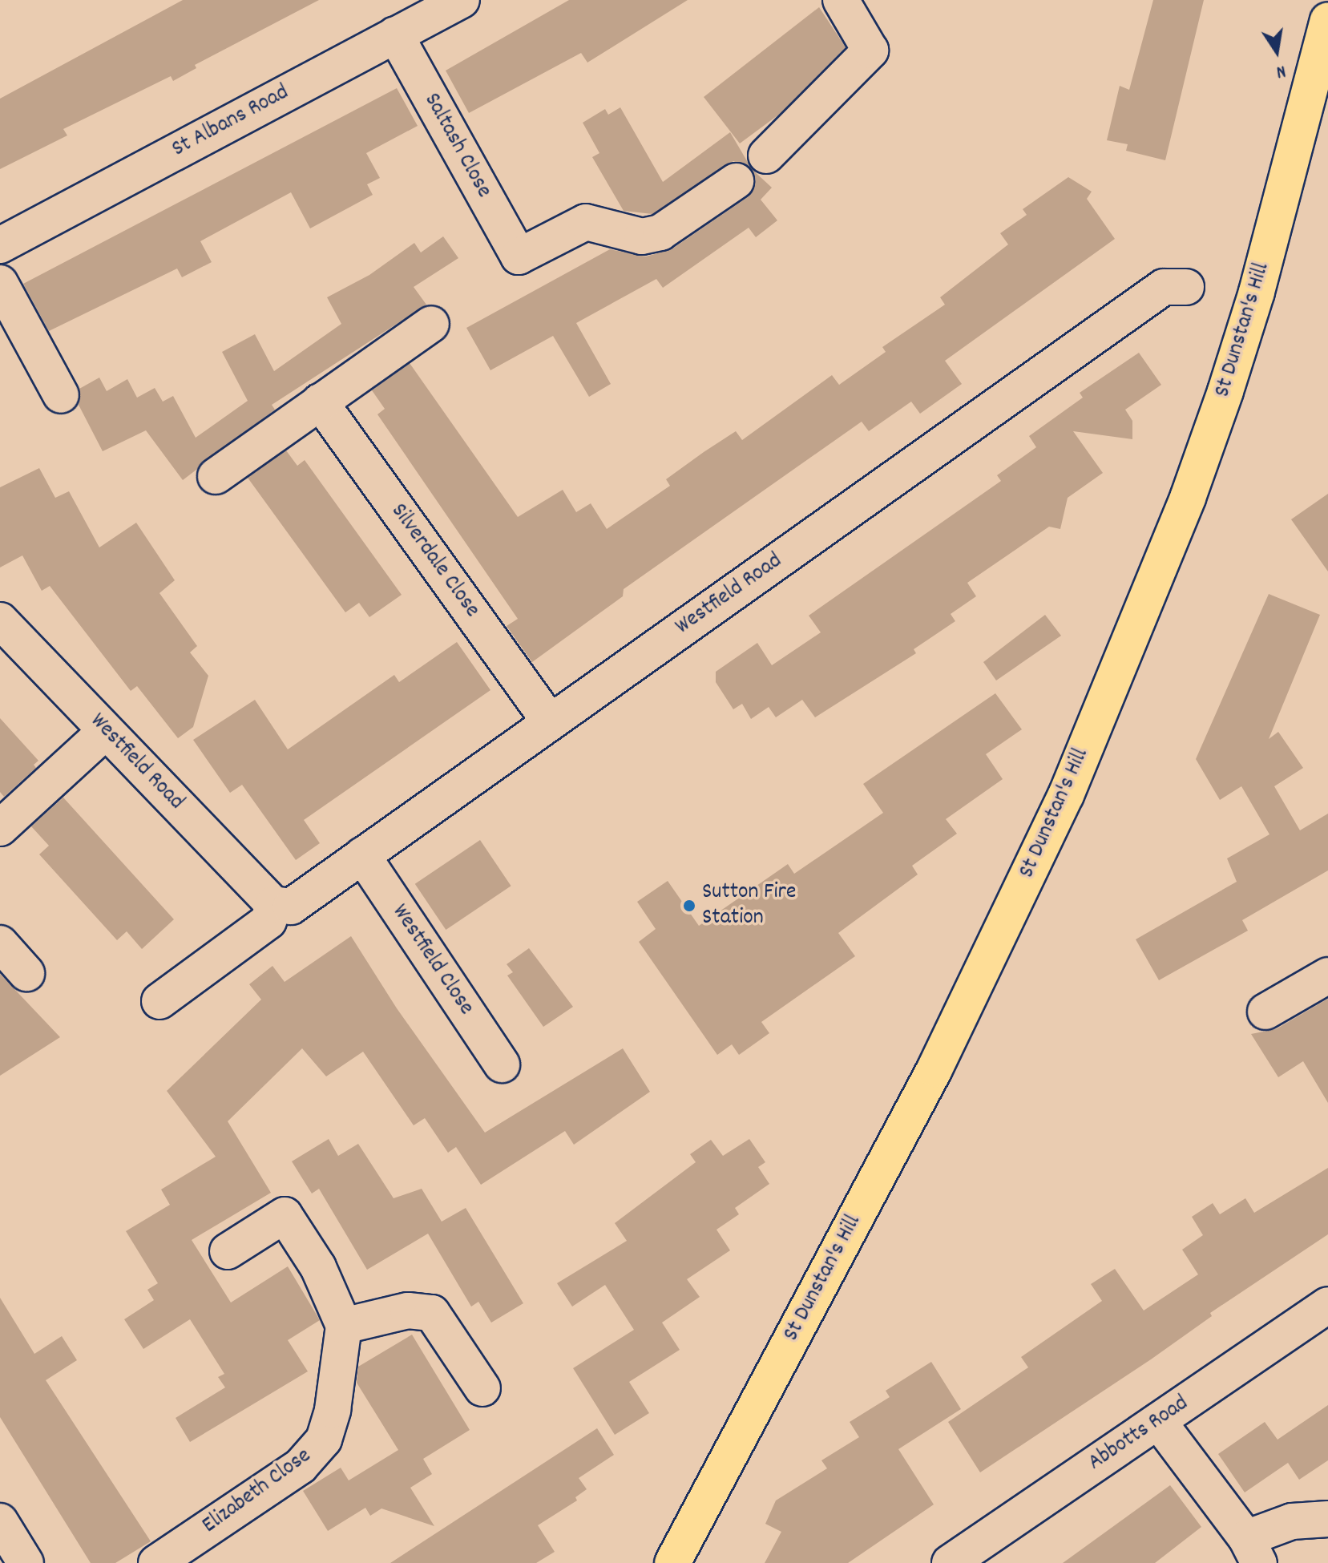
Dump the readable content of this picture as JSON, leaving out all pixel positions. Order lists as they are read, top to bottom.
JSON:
{
  "streets": {
    "highway": ["St Dunstan's Hill"],
    "street": [
      "St Albans Road",
      "Saltash Close",
      "Silverdale Close",
      "Westfield Road",
      "Westfield Close",
      "Abbotts Road",
      "Elizabeth Close"
    ]
  },
  "crossings": [
    ["St Albans Road", "Saltash Close"],
    ["Silverdale Close", "Westfield Road"],
    ["Westfield Road", "Westfield Close"]
  ],
  "places": ["Sutton Fire Station"],
  "north": "bottom"
}
